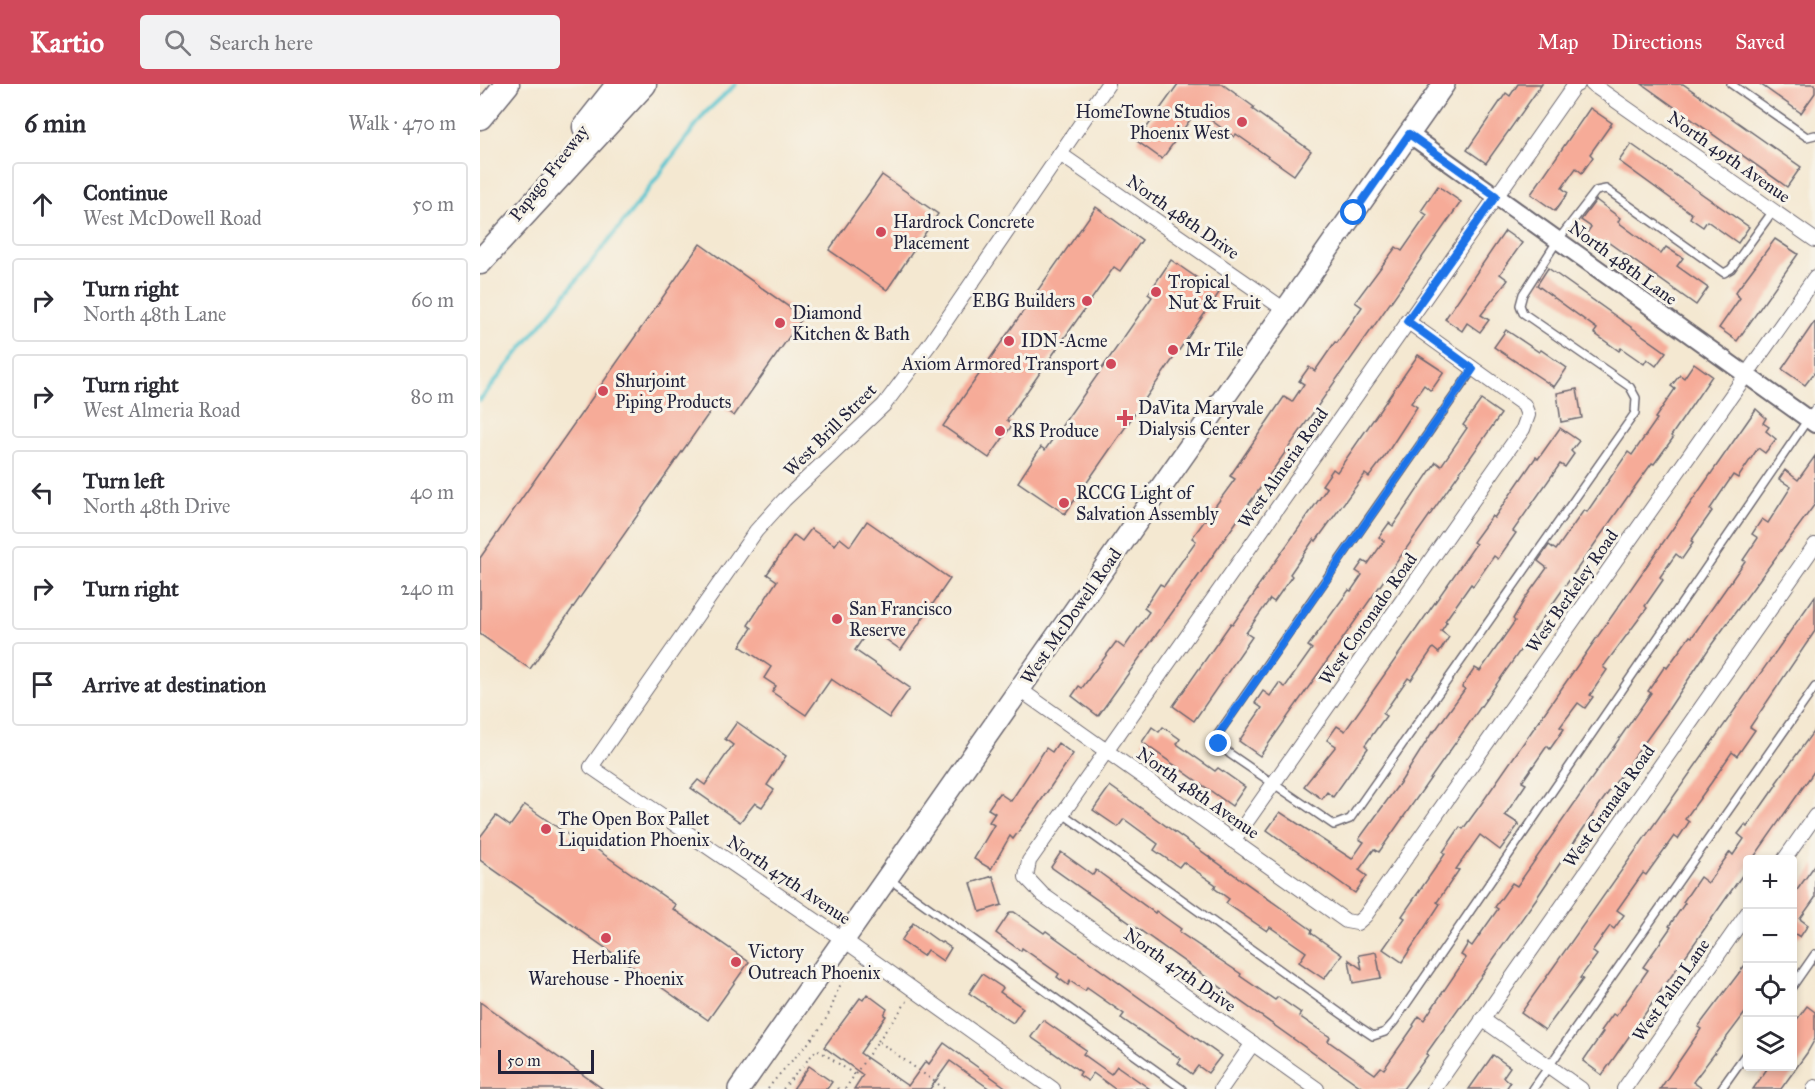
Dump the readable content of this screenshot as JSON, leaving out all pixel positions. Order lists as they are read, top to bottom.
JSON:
{
  "streets": {
    "highway": ["Papago Freeway"],
    "main road": ["West McDowell Road"],
    "street": [
      "North 49th Avenue",
      "North 48th Drive",
      "North 48th Lane",
      "West Brill Street",
      "West Almeria Road",
      "West Berkeley Road",
      "West Coronado Road",
      "North 48th Avenue",
      "West Granada Road",
      "North 47th Avenue",
      "North 47th Drive",
      "West Palm Lane"
    ]
  },
  "crossings": [
    ["North 48th Drive", "West Brill Street"],
    ["North 48th Drive", "West McDowell Road"],
    ["North 48th Lane", "West Almeria Road"],
    ["North 48th Lane", "West Berkeley Road"],
    ["North 48th Lane", "West McDowell Road"],
    ["West Brill Street", "North 47th Avenue"],
    ["West Almeria Road", "North 48th Avenue"],
    ["West Almeria Road", "North 47th Drive"],
    ["West Berkeley Road", "North 48th Avenue"],
    ["West McDowell Road", "North 48th Avenue"],
    ["West McDowell Road", "North 47th Avenue"],
    ["West Coronado Road", "North 48th Avenue"]
  ],
  "places": {
    "other": [
      "HomeTowne Studios Phoenix West",
      "Hardrock Concrete Placement",
      "Tropical Nut & Fruit",
      "EBG Builders",
      "Diamond Kitchen & Bath",
      "IDN-Acme",
      "Mr Tile",
      "Axiom Armored Transport",
      "Shurjoint Piping Products",
      "RS Produce",
      "RCCG Light of Salvation Assembly",
      "San Francisco Reserve",
      "The Open Box Pallet Liquidation Phoenix",
      "Herbalife Warehouse - Phoenix",
      "Victory Outreach Phoenix"
    ],
    "health": ["DaVita Maryvale Dialysis Center"]
  },
  "scale_bar": "50 m",
  "page": {
    "header": "Kartio",
    "search": "Search here",
    "nav": ["Map", "Directions", "Saved"],
    "heading": ["6 min", "Walk · 470 m"],
    "list": [
      ["Continue", "West McDowell Road", "50 m"],
      ["Turn right", "North 48th Lane", "60 m"],
      ["Turn right", "West Almeria Road", "80 m"],
      ["Turn left", "North 48th Drive", "40 m"],
      ["Turn right", "240 m"],
      "Arrive at destination"
    ],
    "map_buttons": ["+", "−"],
    "scale": "50 m"
  }
}
